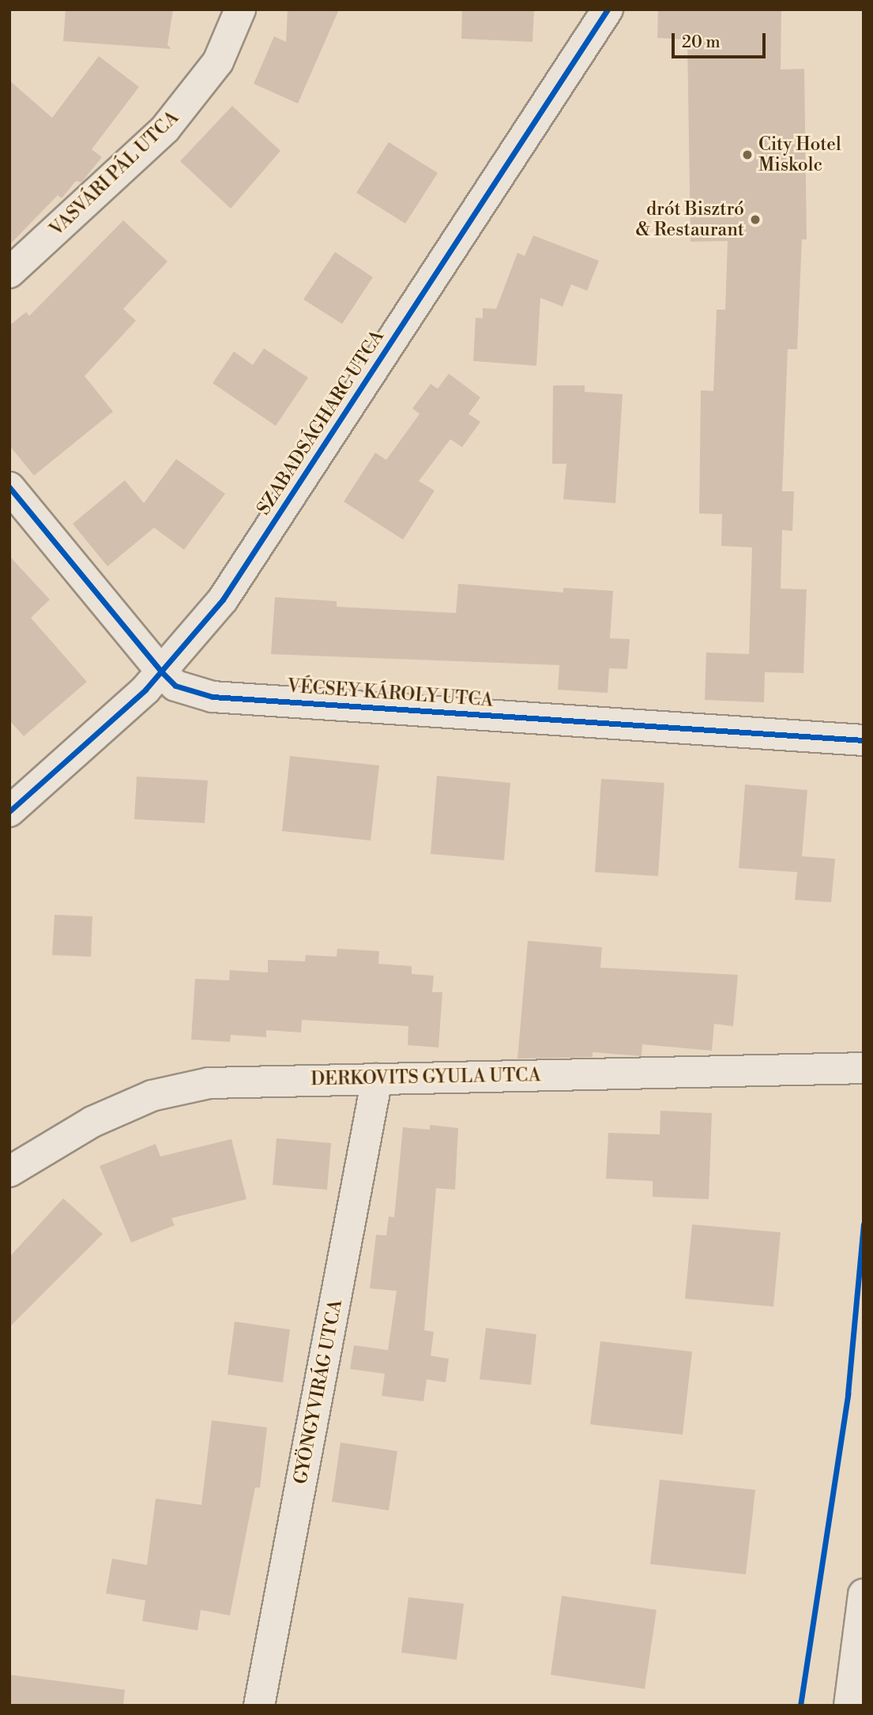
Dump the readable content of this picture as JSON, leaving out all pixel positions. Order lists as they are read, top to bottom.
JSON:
{
  "streets": {
    "street": [
      "VASVÁRI PÁL UTCA",
      "SZABADSÁGHARC UTCA",
      "VÉCSEY KÁROLY UTCA",
      "DERKOVITS GYULA UTCA",
      "GYÖNGYVIRÁG UTCA"
    ]
  },
  "crossings": [
    ["SZABADSÁGHARC UTCA", "VÉCSEY KÁROLY UTCA"],
    ["DERKOVITS GYULA UTCA", "GYÖNGYVIRÁG UTCA"]
  ],
  "places": ["City Hotel Miskolc", "drót Bisztró & Restaurant"],
  "scale_bar": "20 m"
}
